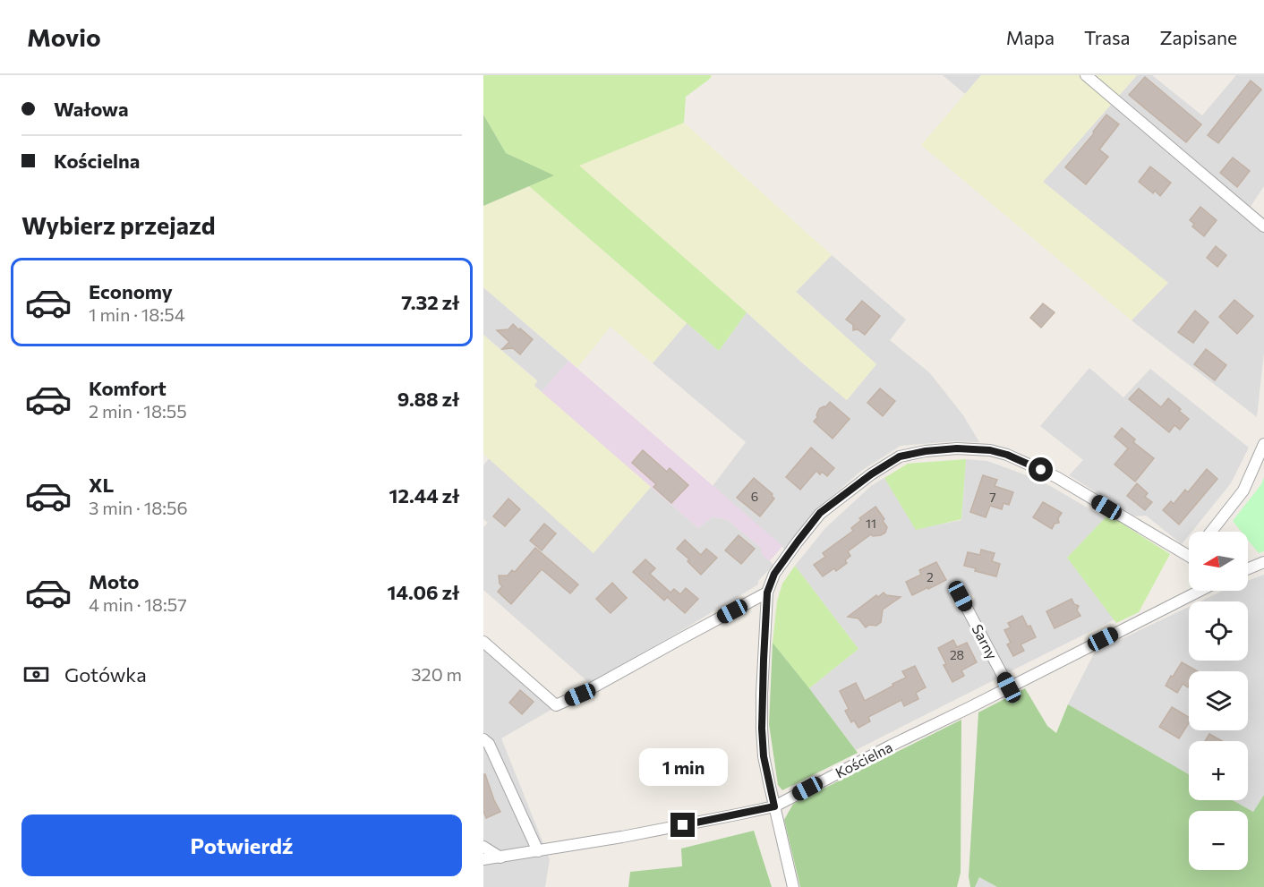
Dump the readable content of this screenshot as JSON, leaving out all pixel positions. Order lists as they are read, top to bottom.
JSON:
{
  "streets": {
    "street": ["Sarny", "Kościelna"]
  },
  "crossings": [
    ["Sarny", "Kościelna"]
  ],
  "house_numbers": [
    "6",
    "7",
    "11",
    "2",
    "28"
  ],
  "north": "left",
  "page": {
    "header": "Movio",
    "nav": ["Mapa", "Trasa", "Zapisane"],
    "banner": ["Wałowa", "Kościelna"],
    "heading": "Wybierz przejazd",
    "list": [
      {
        "name": "Economy",
        "note": "1 min · 18:54",
        "value": "7.32 zł"
      },
      {
        "name": "Komfort",
        "note": "2 min · 18:55",
        "value": "9.88 zł"
      },
      {
        "name": "XL",
        "note": "3 min · 18:56",
        "value": "12.44 zł"
      },
      {
        "name": "Moto",
        "note": "4 min · 18:57",
        "value": "14.06 zł"
      }
    ],
    "map_buttons": ["+", "−"],
    "pay": ["Gotówka", "320 m"],
    "bubble": "1 min",
    "buttons": "Potwierdź"
  }
}
